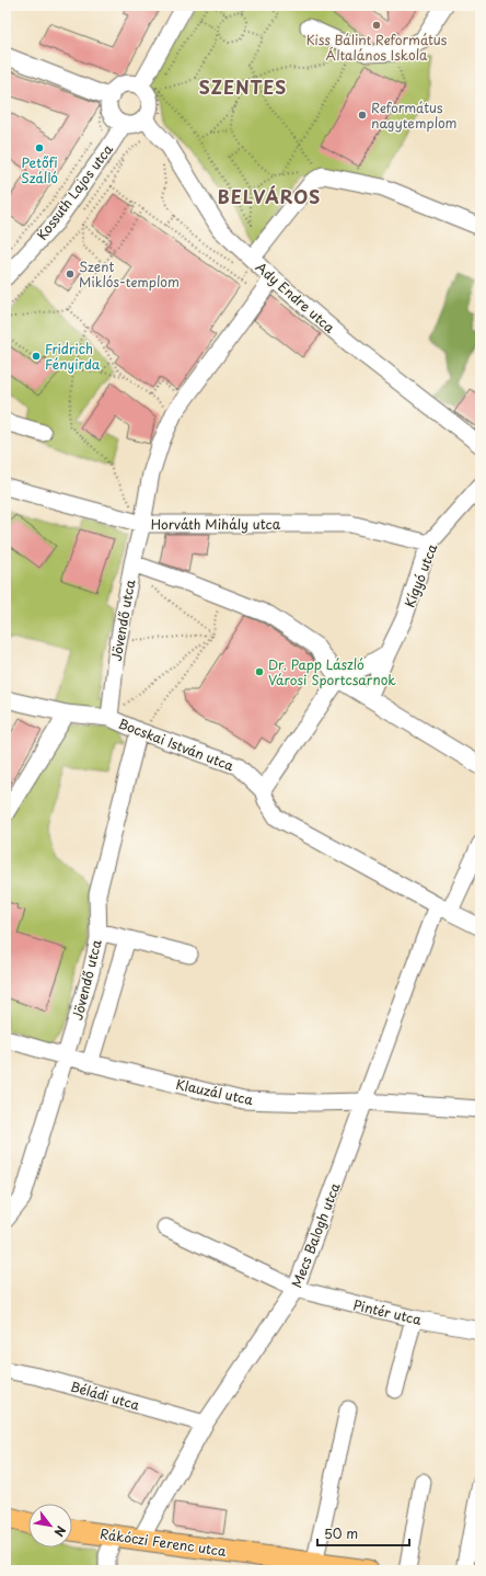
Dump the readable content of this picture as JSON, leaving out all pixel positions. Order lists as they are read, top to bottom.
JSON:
{
  "streets": {
    "main road": ["Rákóczi Ferenc utca"],
    "street": [
      "Kossuth Lajos utca",
      "Ady Endre utca",
      "Horváth Mihály utca",
      "Kígyó utca",
      "Jövendő utca",
      "Bocskai István utca",
      "Klauzál utca",
      "Mecs Balogh utca",
      "Pintér utca",
      "Béládi utca"
    ]
  },
  "crossings": [
    ["Kossuth Lajos utca", "Ady Endre utca"],
    ["Ady Endre utca", "Jövendő utca"],
    ["Horváth Mihály utca", "Kígyó utca"],
    ["Horváth Mihály utca", "Jövendő utca"],
    ["Jövendő utca", "Bocskai István utca"],
    ["Jövendő utca", "Klauzál utca"],
    ["Bocskai István utca", "Mecs Balogh utca"],
    ["Klauzál utca", "Mecs Balogh utca"],
    ["Mecs Balogh utca", "Pintér utca"],
    ["Mecs Balogh utca", "Béládi utca"],
    ["Mecs Balogh utca", "Rákóczi Ferenc utca"]
  ],
  "districts": ["SZENTES", "BELVÁROS"],
  "places": [
    "Kiss Bálint Református Általános Iskola",
    "Református nagytemplom",
    "Petőfi Szálló",
    "Szent Miklós-templom",
    "Fridrich Fényirda",
    "Dr. Papp László Városi Sportcsarnok"
  ],
  "scale_bar": "50 m",
  "north": "bottom right"
}
